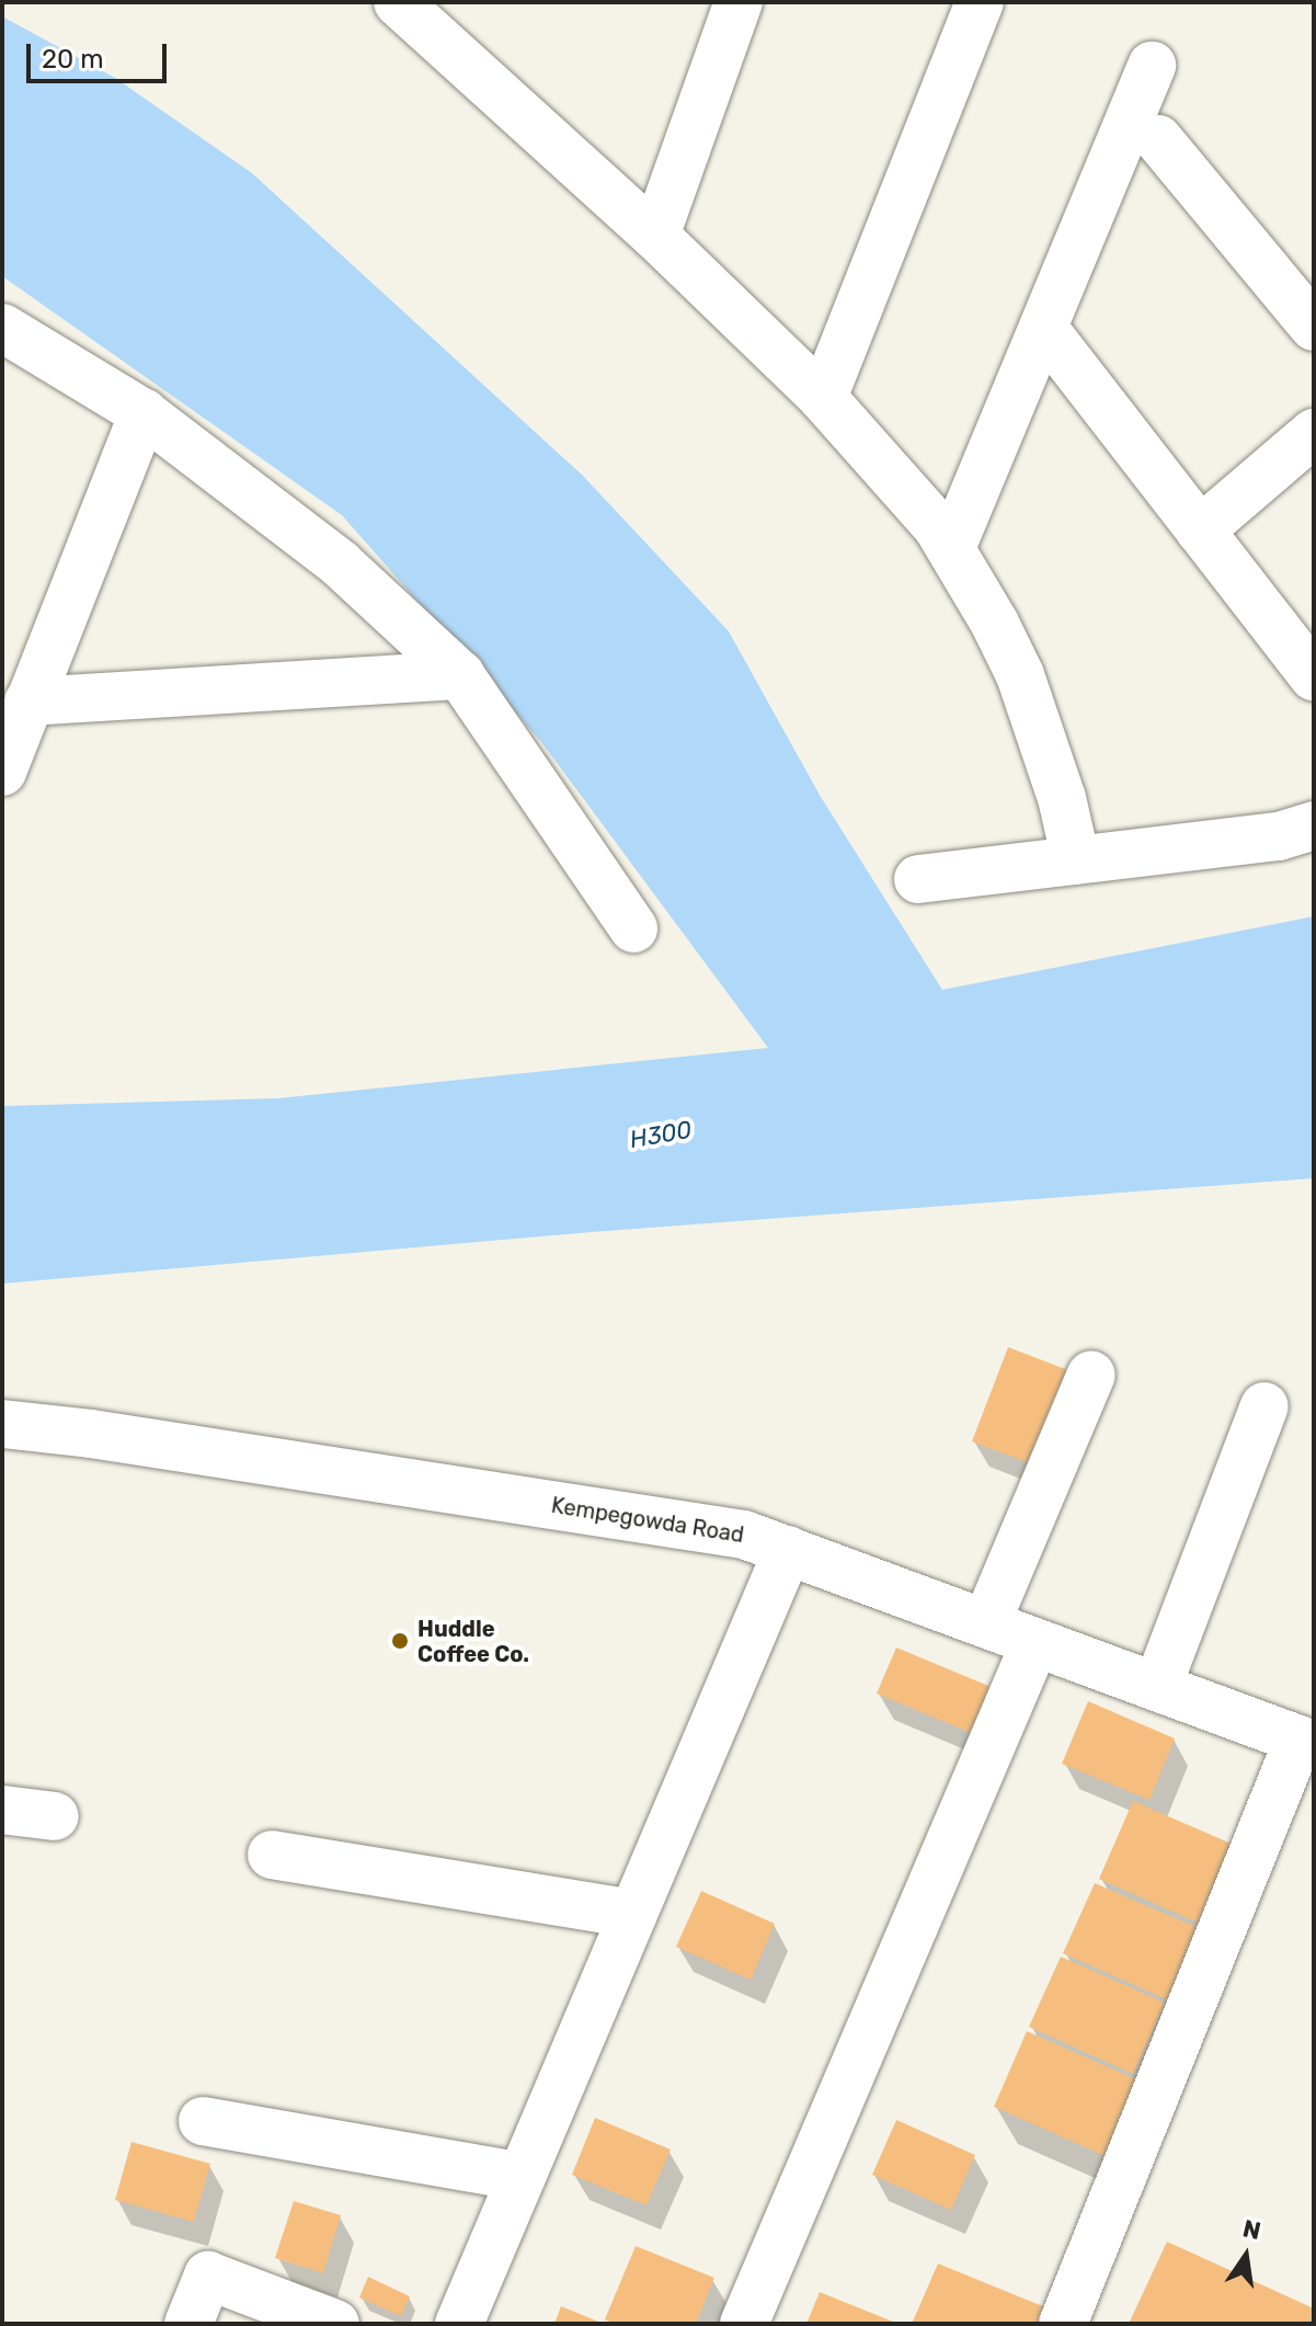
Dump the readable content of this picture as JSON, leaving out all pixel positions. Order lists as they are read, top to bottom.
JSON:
{
  "streets": {
    "street": ["Kempegowda Road"]
  },
  "water": ["H300"],
  "places": ["Huddle Coffee Co."],
  "scale_bar": "20 m",
  "north": "top"
}
